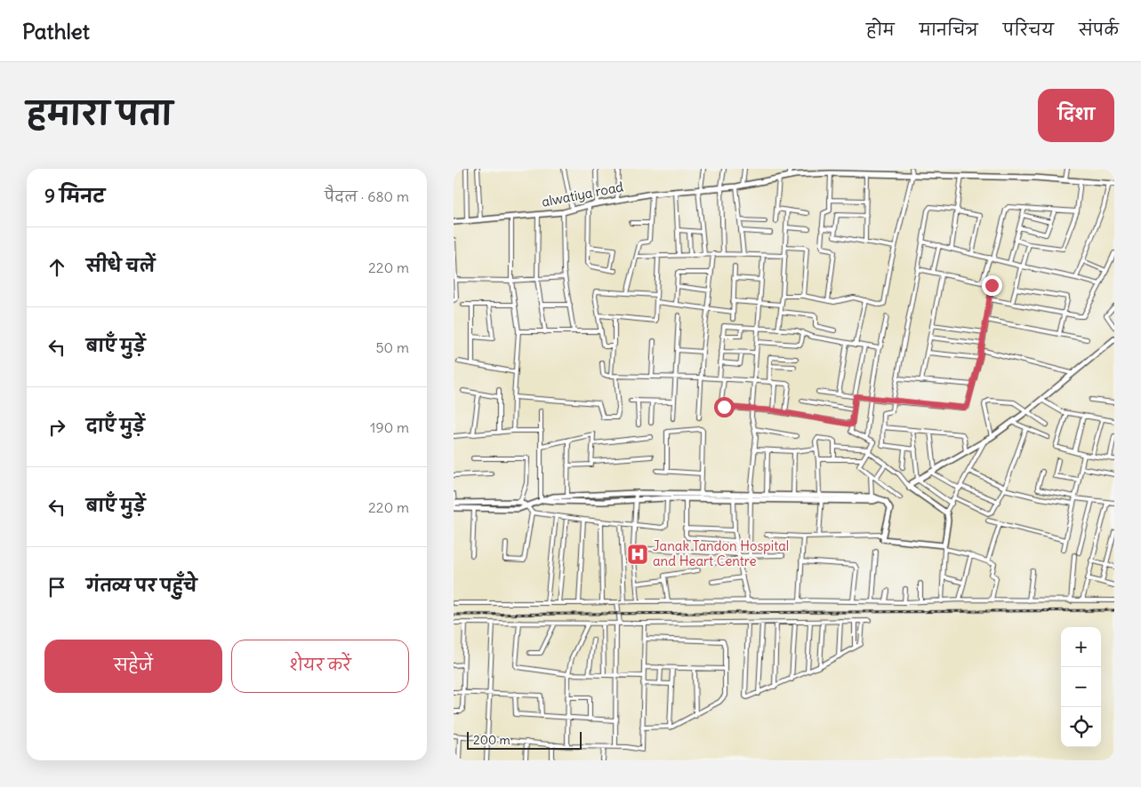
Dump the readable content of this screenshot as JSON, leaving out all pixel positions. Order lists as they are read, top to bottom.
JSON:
{
  "streets": {
    "street": ["alwatiya road"]
  },
  "places": {
    "hospital": ["Janak Tandon Hospital and Heart Centre"]
  },
  "scale_bar": "200 m",
  "page": {
    "header": "Pathlet",
    "nav": [
      "होम",
      "मानचित्र",
      "परिचय",
      "संपर्क"
    ],
    "title": "हमारा पता",
    "buttons": [
      "दिशा",
      ["सहेजें", "शेयर करें"]
    ],
    "heading": ["9 मिनट", "पैदल · 680 m"],
    "list": [
      ["सीधे चलें", "220 m"],
      ["बाएँ मुड़ें", "50 m"],
      ["दाएँ मुड़ें", "190 m"],
      ["बाएँ मुड़ें", "220 m"],
      "गंतव्य पर पहुँचे"
    ],
    "map_buttons": ["+", "−"],
    "scale": "200 m"
  }
}
